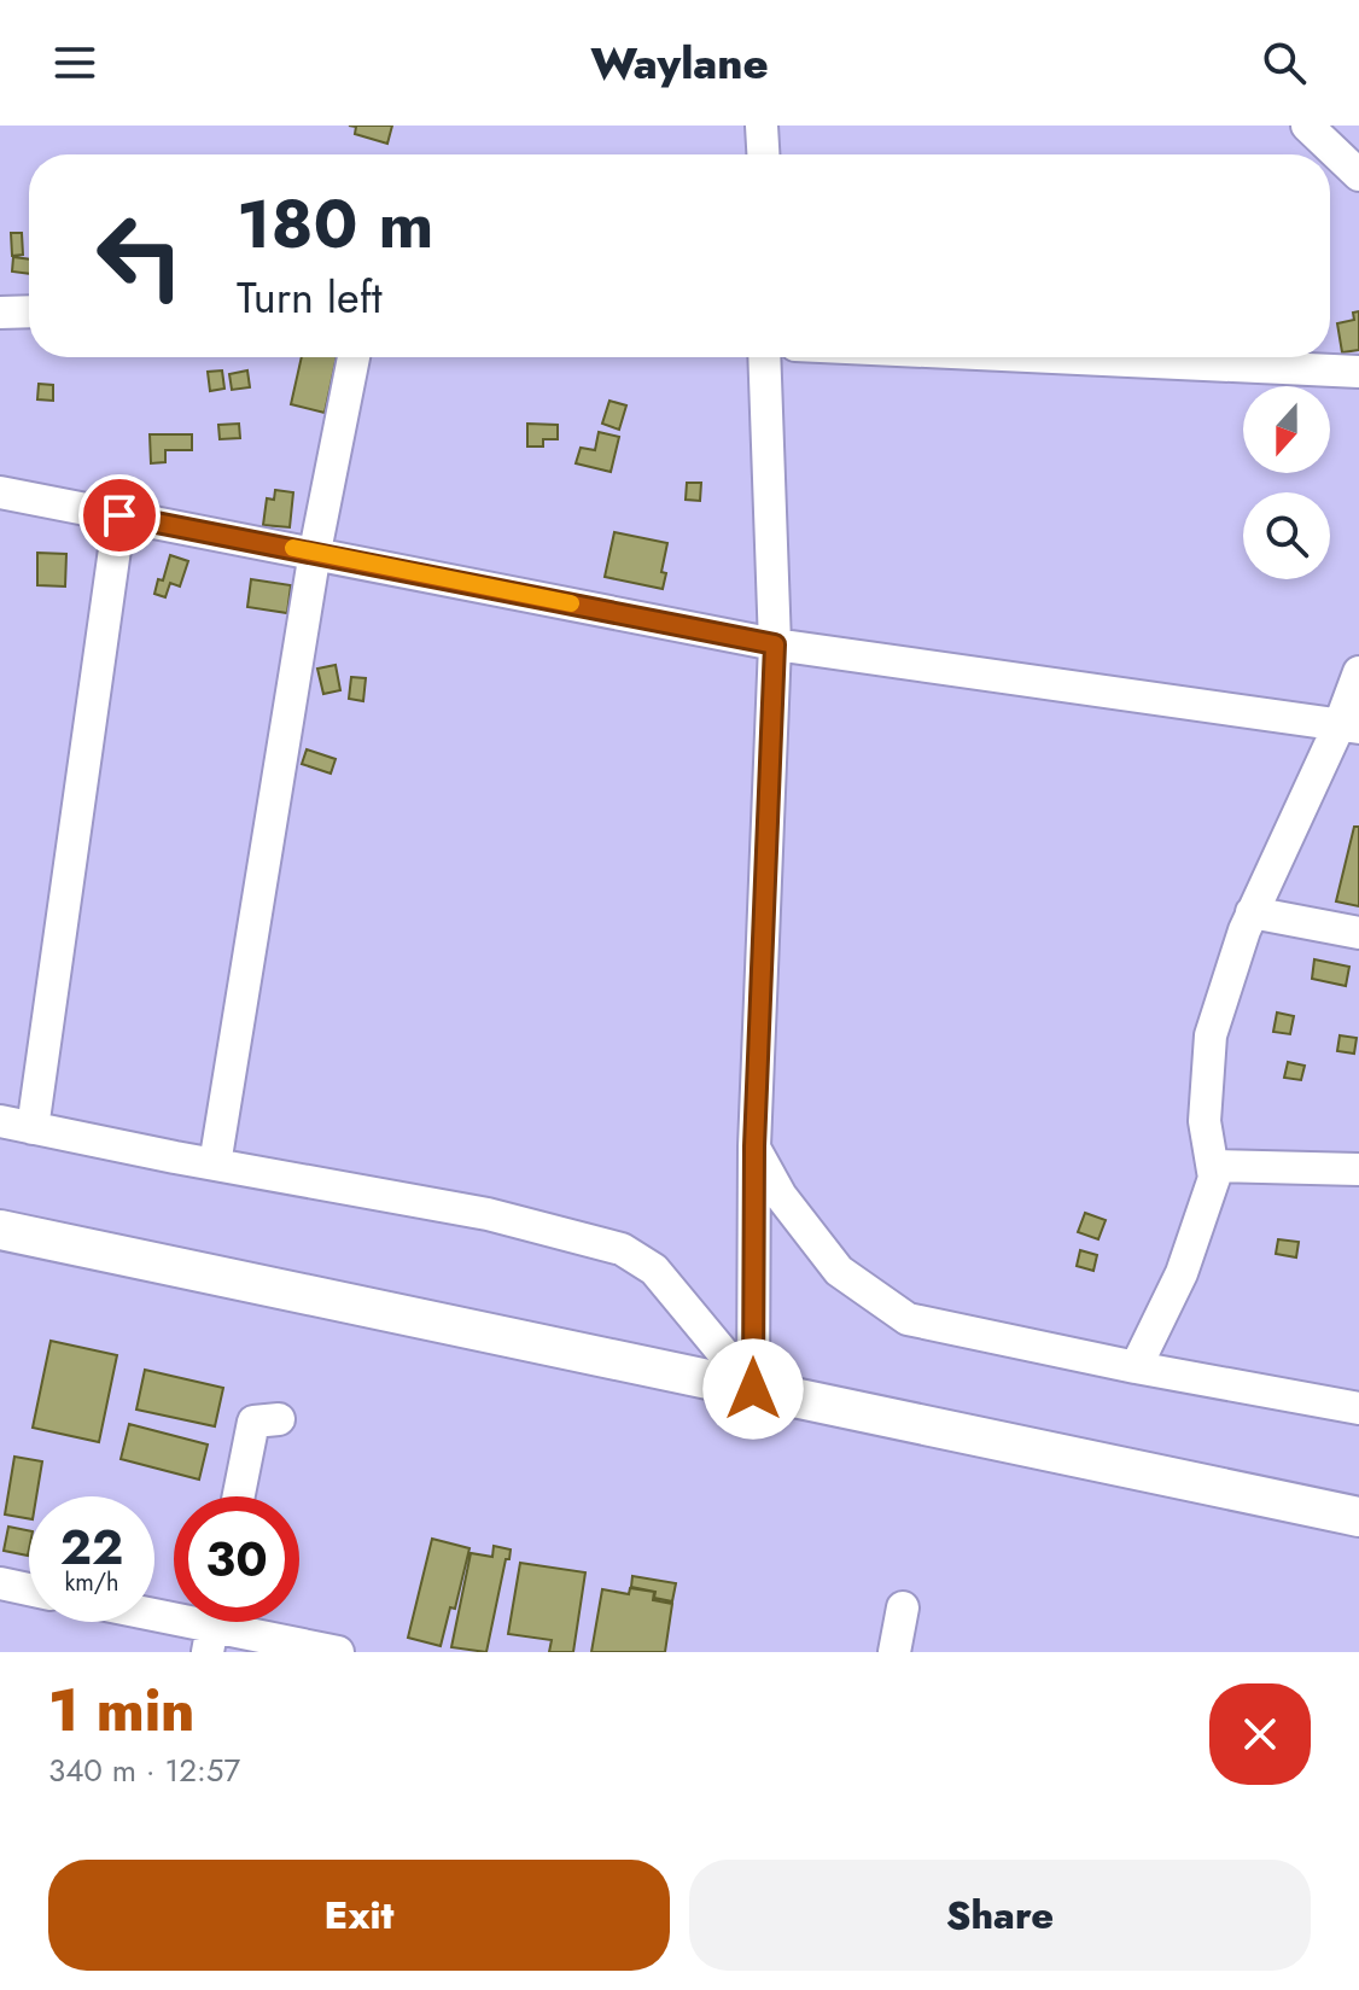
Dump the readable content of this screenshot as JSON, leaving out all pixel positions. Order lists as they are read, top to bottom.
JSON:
{
  "north": "bottom",
  "page": {
    "header": "Waylane",
    "turn": ["180 m", "Turn left"],
    "speed": "22 km/h",
    "limit": "30",
    "heading": ["1 min", "340 m · 12:57"],
    "buttons": ["Exit", "Share"]
  }
}
